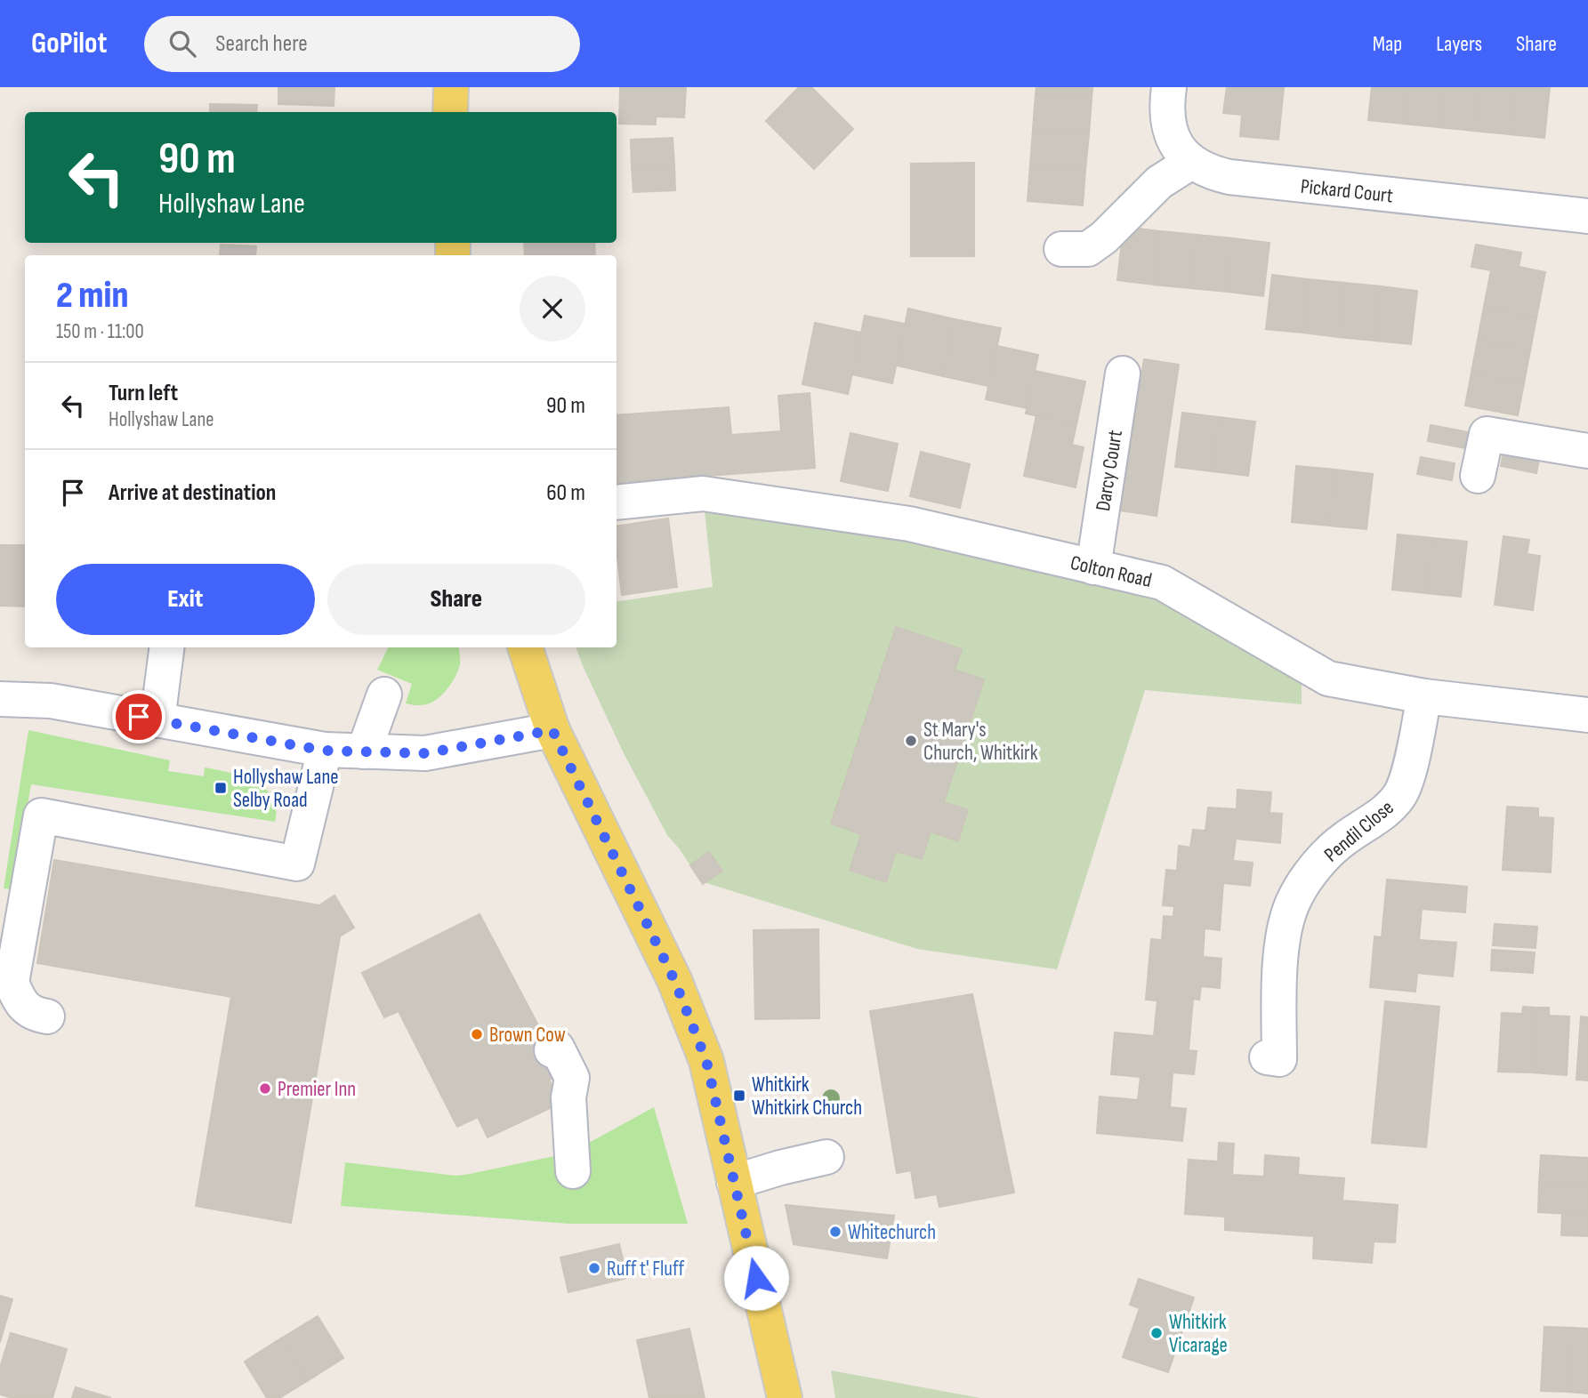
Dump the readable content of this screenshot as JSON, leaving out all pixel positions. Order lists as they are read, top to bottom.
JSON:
{
  "streets": {
    "street": [
      "Pickard Court",
      "Darcy Court",
      "Colton Road",
      "Pendil Close"
    ]
  },
  "crossings": [
    ["Darcy Court", "Colton Road"],
    ["Colton Road", "Pendil Close"]
  ],
  "places": {
    "other": [
      "St Mary's Church, Whitkirk",
      "Brown Cow",
      "Premier Inn",
      "Whitechurch",
      "Ruff t' Fluff",
      "Whitkirk Vicarage"
    ],
    "transit": ["Hollyshaw Lane Selby Road", "Whitkirk Whitkirk Church"]
  },
  "page": {
    "header": "GoPilot",
    "search": "Search here",
    "nav": ["Map", "Layers", "Share"],
    "turn": ["90 m", "Hollyshaw Lane"],
    "heading": ["2 min", "150 m · 11:00"],
    "list": [
      {
        "name": "Turn left",
        "note": "Hollyshaw Lane",
        "value": "90 m"
      },
      {
        "name": "Arrive at destination",
        "value": "60 m"
      }
    ],
    "buttons": ["Exit", "Share"]
  }
}
